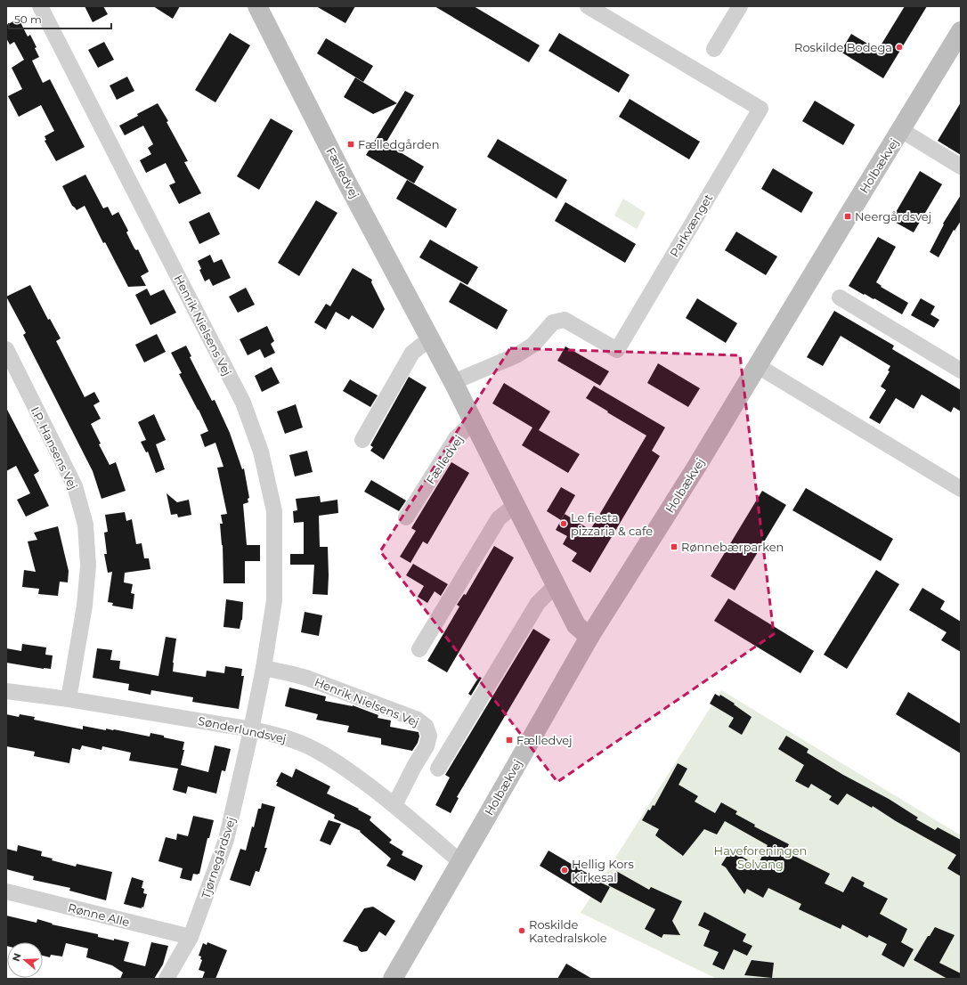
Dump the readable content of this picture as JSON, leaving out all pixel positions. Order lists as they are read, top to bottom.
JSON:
{
  "streets": {
    "street": [
      "Holbækvej",
      "Fælledvej",
      "Parkvænget",
      "Henrik Nielsens Vej",
      "I.P. Hansens Vej",
      "Sønderlundsvej",
      "Tjørnegårdsvej",
      "Rønne Alle"
    ]
  },
  "crossings": [
    ["Holbækvej", "Fælledvej"],
    ["Holbækvej", "Sønderlundsvej"],
    ["Fælledvej", "Parkvænget"],
    ["Henrik Nielsens Vej", "Sønderlundsvej"],
    ["Henrik Nielsens Vej", "Tjørnegårdsvej"],
    ["I.P. Hansens Vej", "Sønderlundsvej"],
    ["Sønderlundsvej", "Tjørnegårdsvej"],
    ["Tjørnegårdsvej", "Rønne Alle"]
  ],
  "parks": ["Haveforeningen Solvang"],
  "places": {
    "other": [
      "Roskilde Bodega",
      "Le fiesta pizzaria & cafe",
      "Hellig Kors Kirkesal",
      "Roskilde Katedralskole"
    ],
    "transit": [
      "Fælledgården",
      "Neergårdsvej",
      "Rønnebærparken",
      "Fælledvej"
    ]
  },
  "scale_bar": "50 m",
  "north": "left"
}
